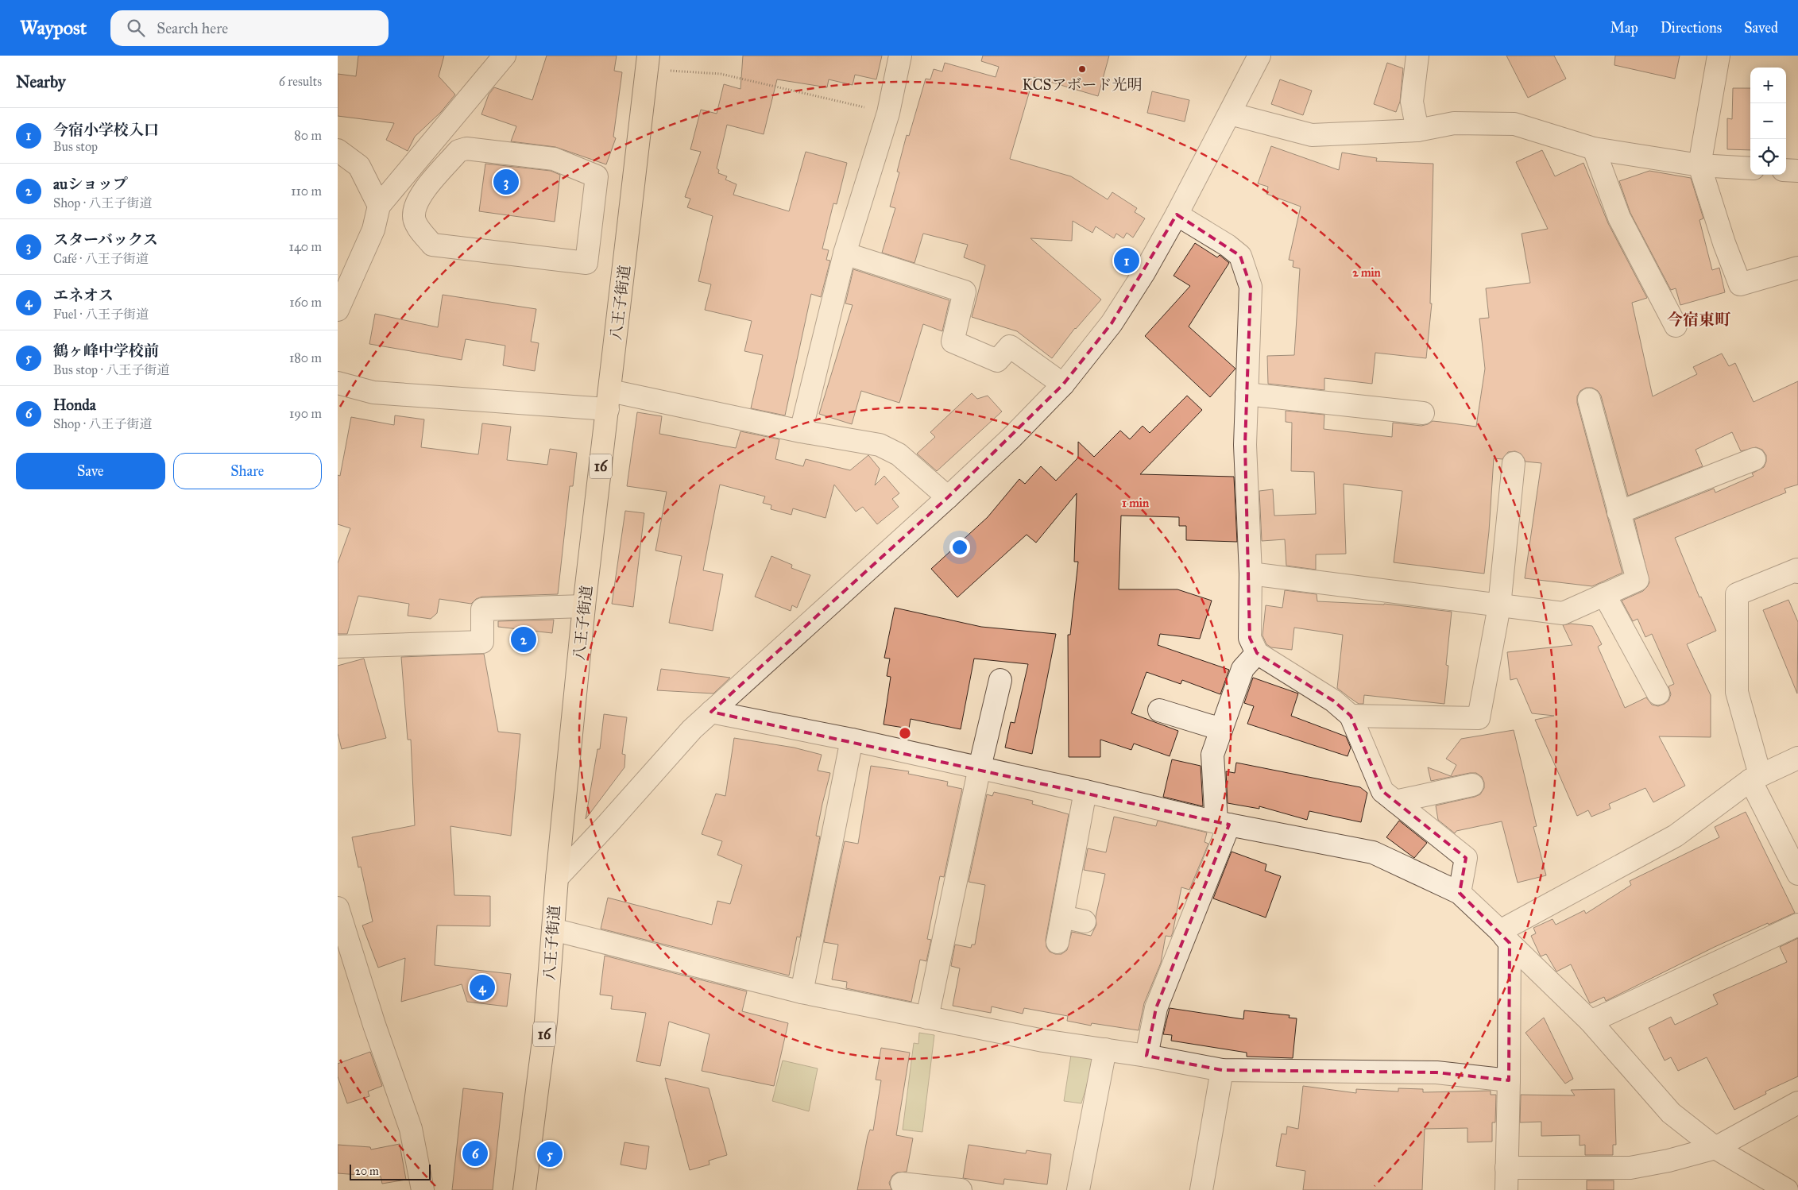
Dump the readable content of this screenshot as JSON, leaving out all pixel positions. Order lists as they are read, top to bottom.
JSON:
{
  "streets": {
    "highway": ["八王子街道", "16"]
  },
  "districts": ["今宿東町"],
  "places": ["KCSアボード光明"],
  "scale_bar": "20 m",
  "page": {
    "header": "Waypost",
    "search": "Search here",
    "nav": ["Map", "Directions", "Saved"],
    "heading": ["Nearby", "6 results"],
    "map_buttons": ["+", "−"],
    "list": [
      {
        "mark": "1",
        "name": "今宿小学校入口",
        "note": "Bus stop",
        "value": "80 m"
      },
      {
        "mark": "2",
        "name": "auショップ",
        "note": "Shop · 八王子街道",
        "value": "110 m"
      },
      {
        "mark": "3",
        "name": "スターバックス",
        "note": "Café · 八王子街道",
        "value": "140 m"
      },
      {
        "mark": "4",
        "name": "エネオス",
        "note": "Fuel · 八王子街道",
        "value": "160 m"
      },
      {
        "mark": "5",
        "name": "鶴ヶ峰中学校前",
        "note": "Bus stop · 八王子街道",
        "value": "180 m"
      },
      {
        "mark": "6",
        "name": "Honda",
        "note": "Shop · 八王子街道",
        "value": "190 m"
      }
    ],
    "pins": [
      "3",
      "1",
      "2",
      "4",
      "6",
      "5"
    ],
    "buttons": ["Save", "Share"],
    "scale": "20 m"
  },
  "rings": ["2 min", "1 min"]
}
